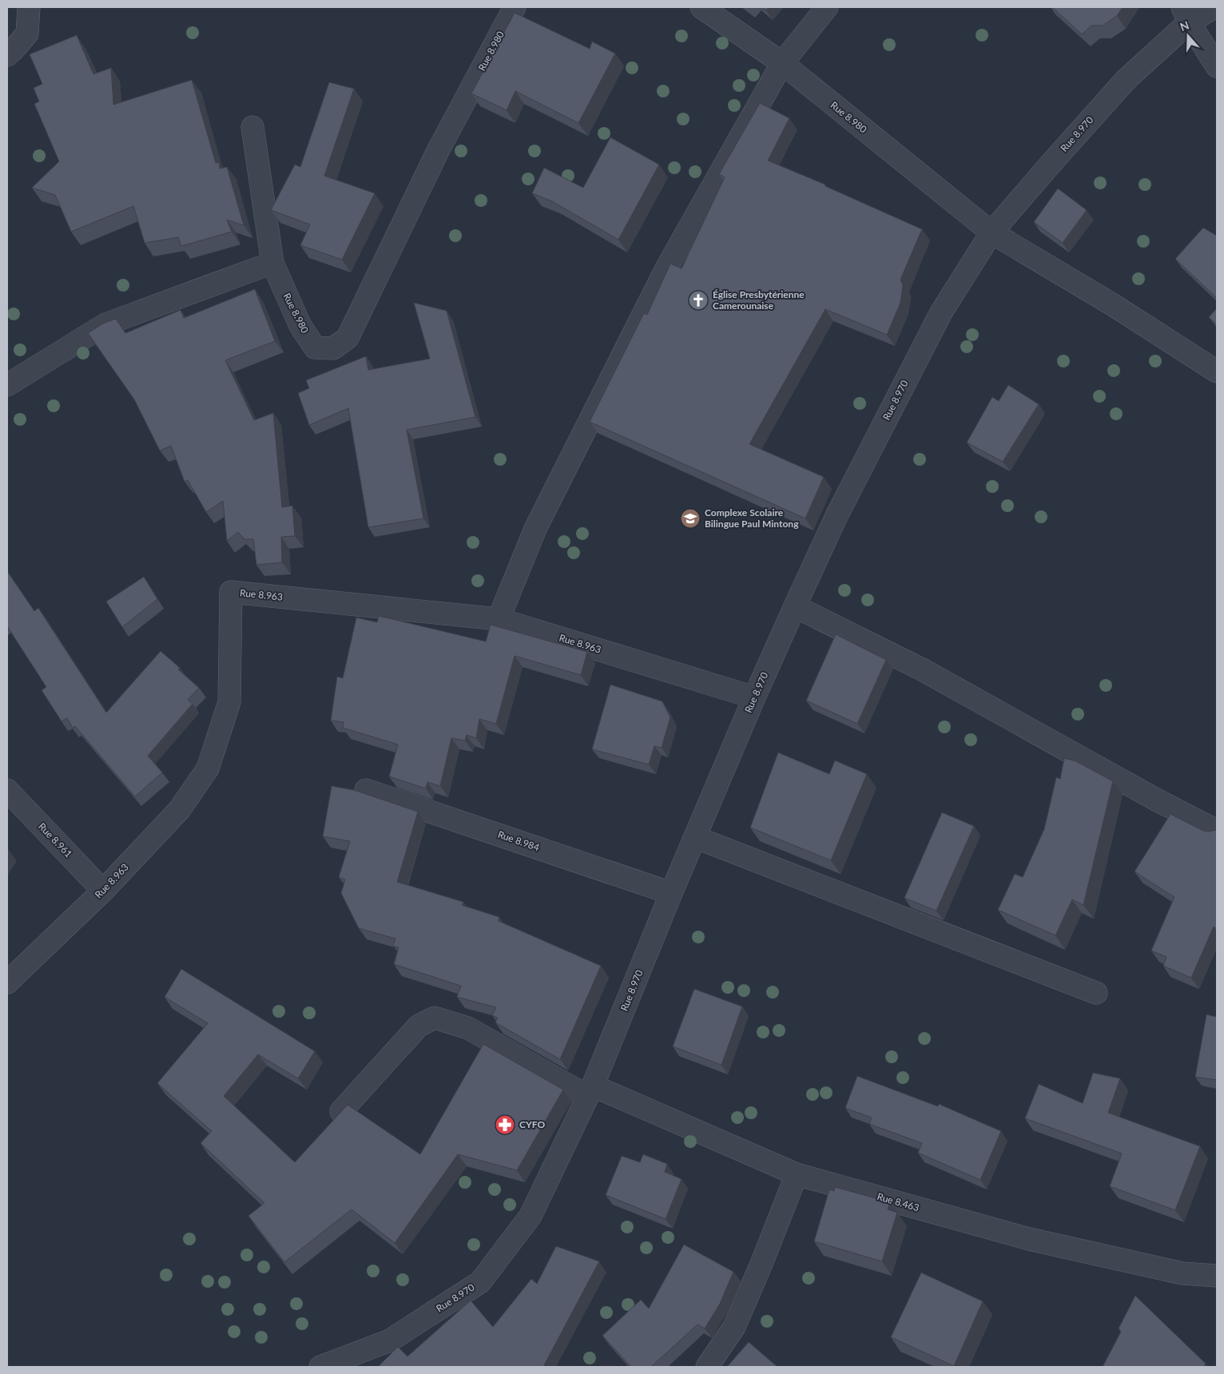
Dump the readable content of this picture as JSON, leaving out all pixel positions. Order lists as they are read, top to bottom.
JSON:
{
  "streets": {
    "street": [
      "Rue 8.980",
      "Rue 8.970",
      "Rue 8.963",
      "Rue 8.961",
      "Rue 8.984",
      "Rue 8.463"
    ]
  },
  "crossings": [
    ["Rue 8.980", "Rue 8.970"],
    ["Rue 8.970", "Rue 8.963"],
    ["Rue 8.970", "Rue 8.984"],
    ["Rue 8.970", "Rue 8.463"],
    ["Rue 8.963", "Rue 8.961"]
  ],
  "places": {
    "church": ["Église Presbytérienne Camerounaise"],
    "school or university": ["Complexe Scolaire Bilingue Paul Mintong"],
    "pharmacy": ["CYFO"]
  },
  "north": "top"
}
